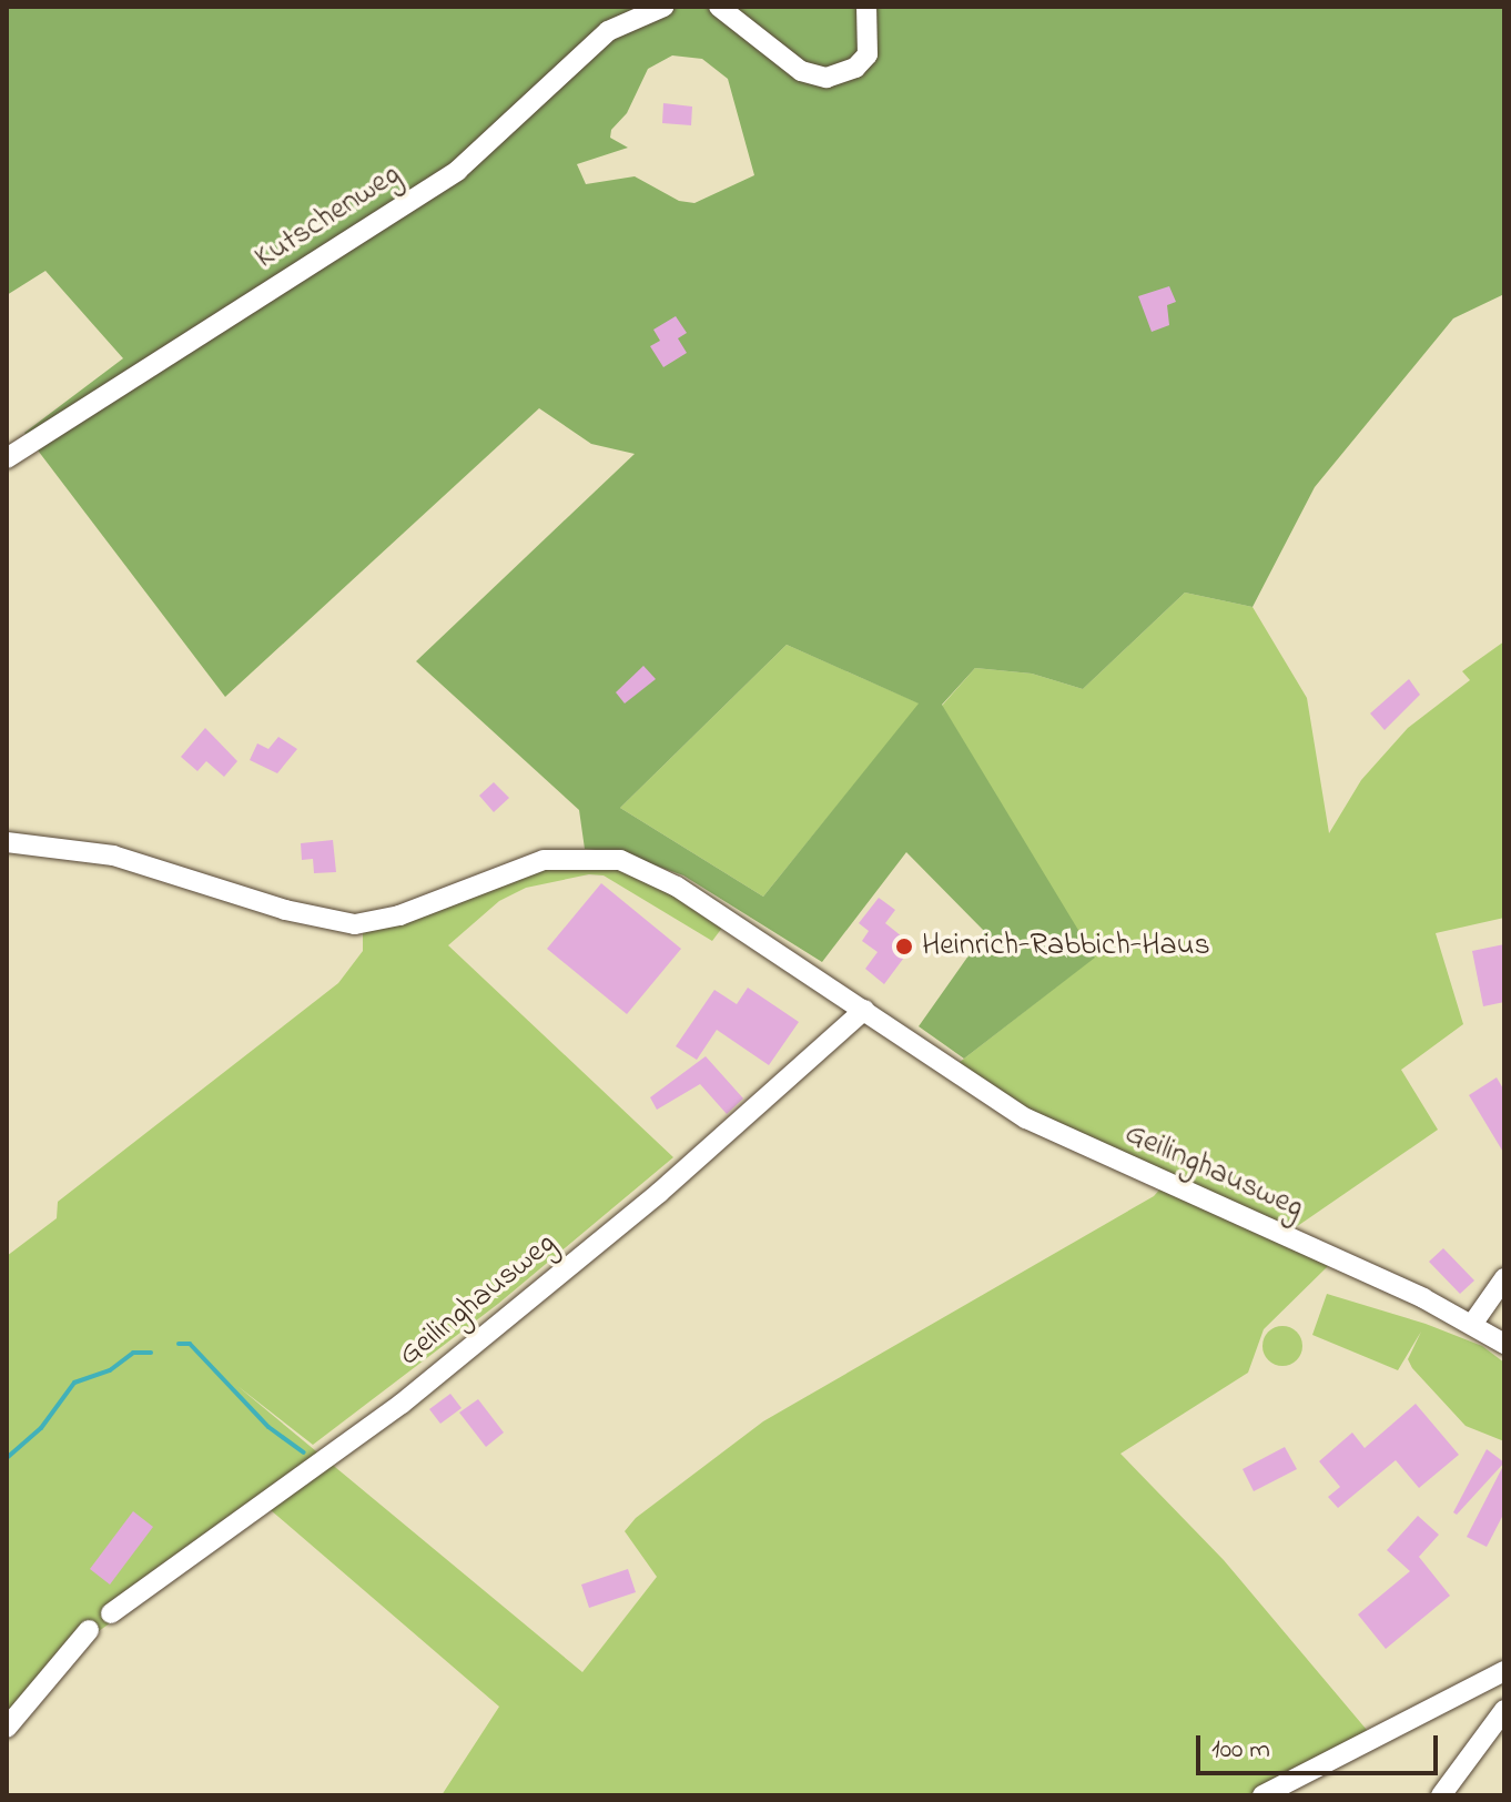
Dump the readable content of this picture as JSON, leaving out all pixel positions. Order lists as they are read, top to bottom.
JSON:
{
  "streets": {
    "street": ["Kutschenweg", "Geilinghausweg"]
  },
  "places": ["Heinrich-Rabbich-Haus"],
  "scale_bar": "100 m"
}
